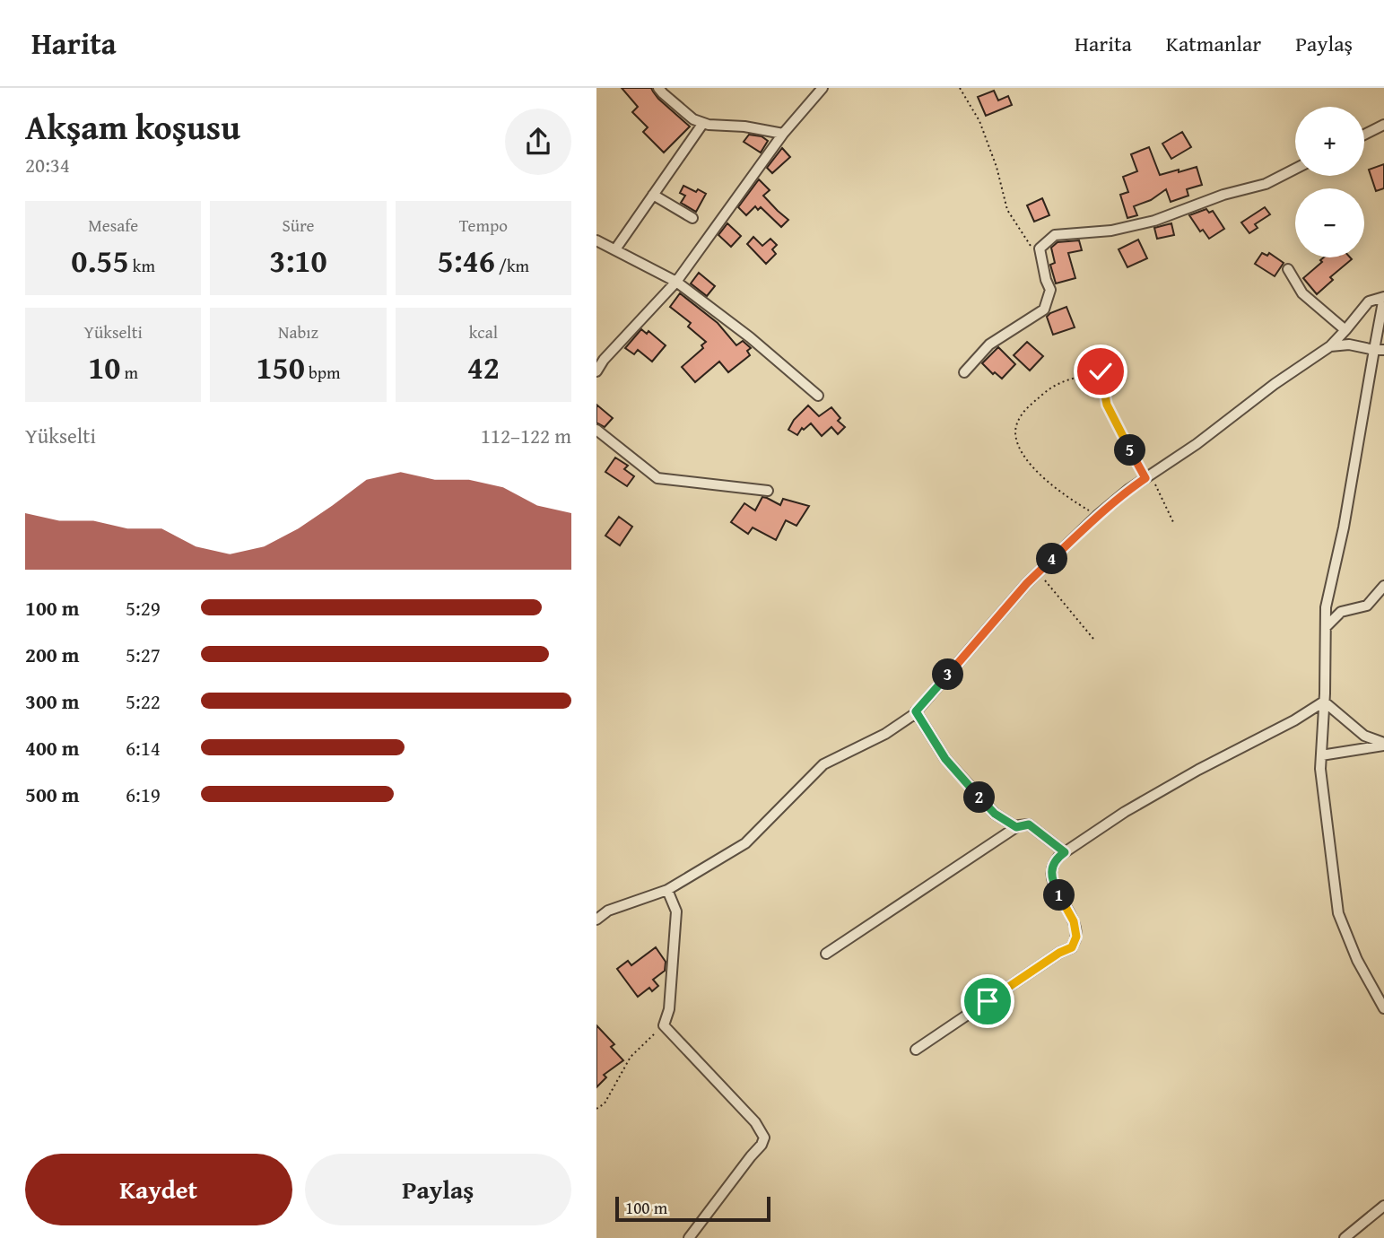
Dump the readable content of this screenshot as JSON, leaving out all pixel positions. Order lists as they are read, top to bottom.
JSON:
{
  "scale_bar": "100 m",
  "page": {
    "header": "Harita",
    "nav": ["Harita", "Katmanlar", "Paylaş"],
    "heading": ["Akşam koşusu", "20:34"],
    "map_buttons": ["+", "−"],
    "stats": [
      ["Mesafe", "0.55 km"],
      ["Süre", "3:10"],
      ["Tempo", "5:46 /km"],
      ["Yükselti", "10 m"],
      ["Nabız", "150 bpm"],
      ["kcal", "42"]
    ],
    "chart": ["Yükselti", "112–122 m"],
    "pins": [
      "5",
      "4",
      "3",
      "2",
      "1"
    ],
    "list": [
      {
        "name": "100 m",
        "note": "5:29"
      },
      {
        "name": "200 m",
        "note": "5:27"
      },
      {
        "name": "300 m",
        "note": "5:22"
      },
      {
        "name": "400 m",
        "note": "6:14"
      },
      {
        "name": "500 m",
        "note": "6:19"
      }
    ],
    "buttons": ["Kaydet", "Paylaş"],
    "scale": "100 m"
  }
}
